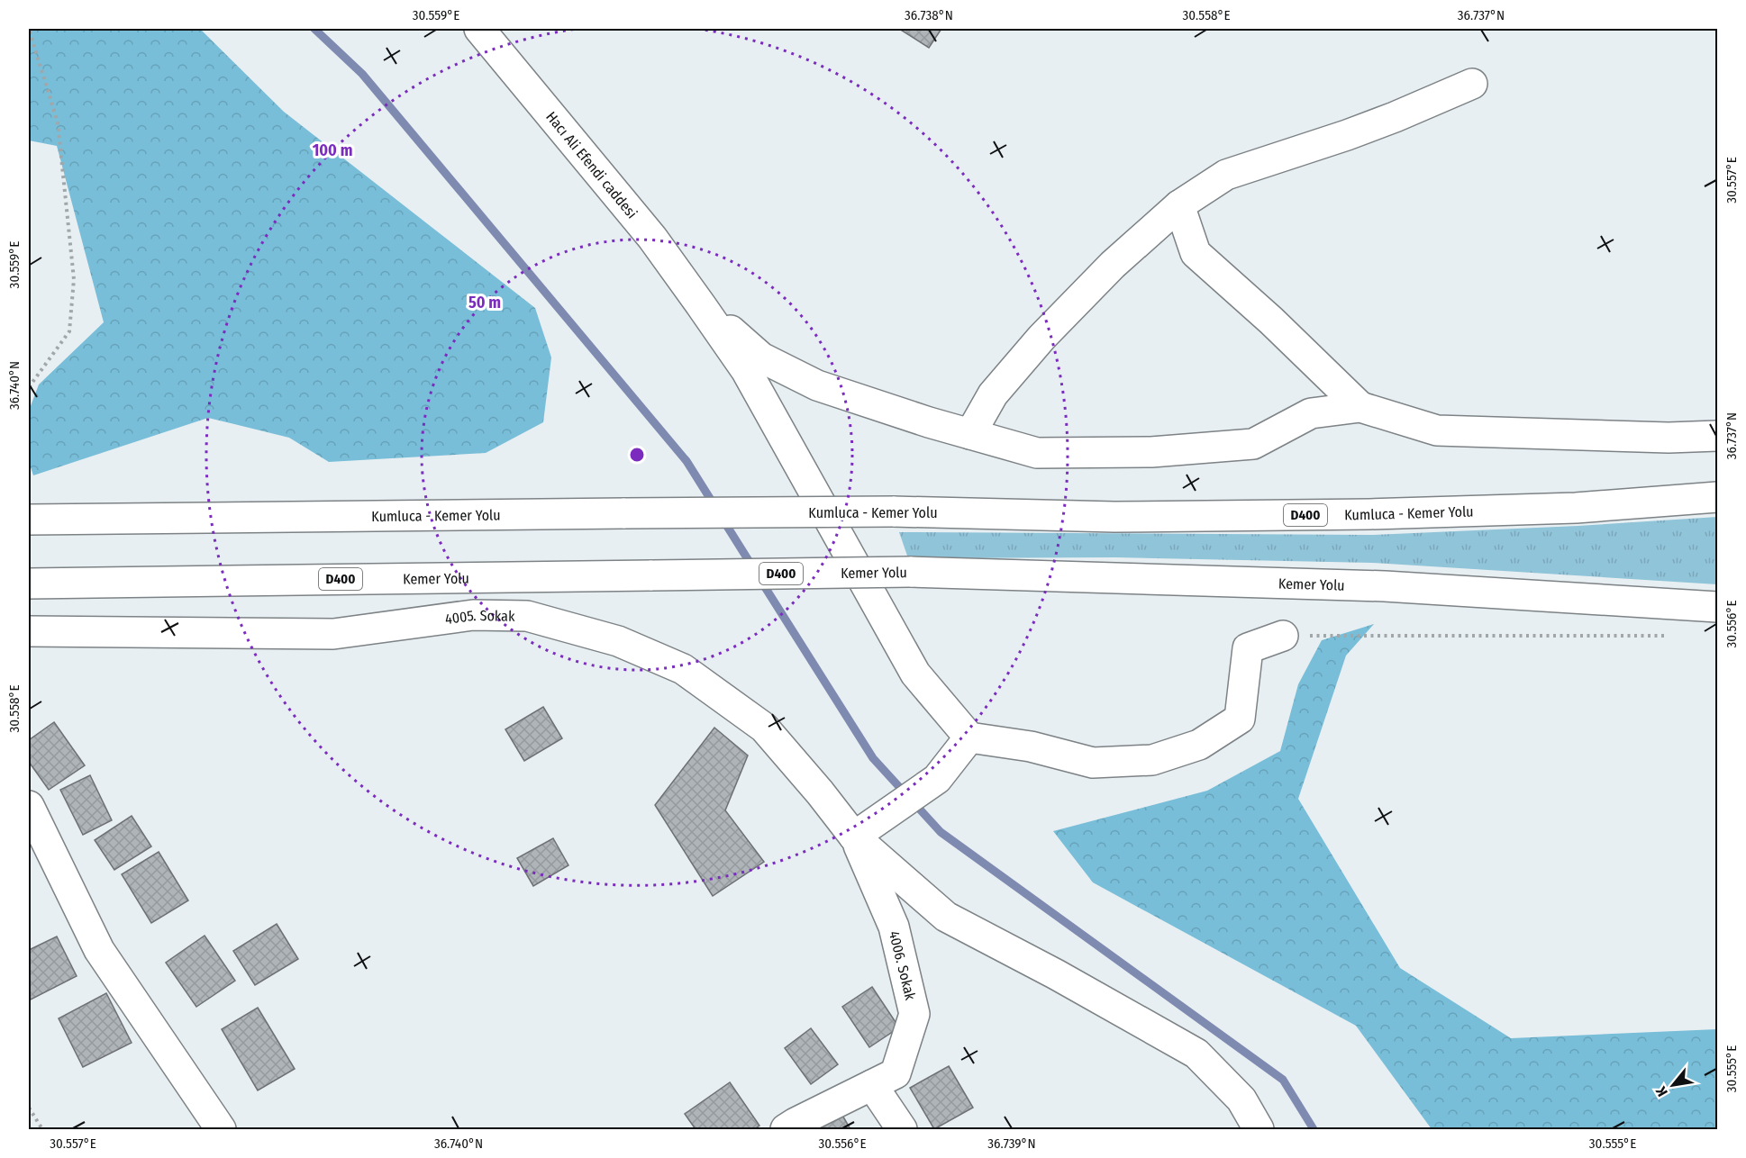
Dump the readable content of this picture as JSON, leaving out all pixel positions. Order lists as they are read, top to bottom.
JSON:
{
  "streets": {
    "main road": [
      "Hacı Ali Efendi caddesi",
      "Kumluca - Kemer Yolu",
      "D400",
      "Kemer Yolu",
      "4005. Sokak",
      "4006. Sokak"
    ]
  },
  "crossings": [
    ["4005. Sokak", "4006. Sokak"]
  ],
  "north": "bottom left",
  "coordinates": [
    "30.559°E",
    "36.738°N",
    "30.558°E",
    "36.737°N",
    "30.557°E",
    "36.740°N",
    "30.556°E",
    "30.555°E",
    "36.739°N"
  ],
  "rings": ["100 m", "50 m"]
}
